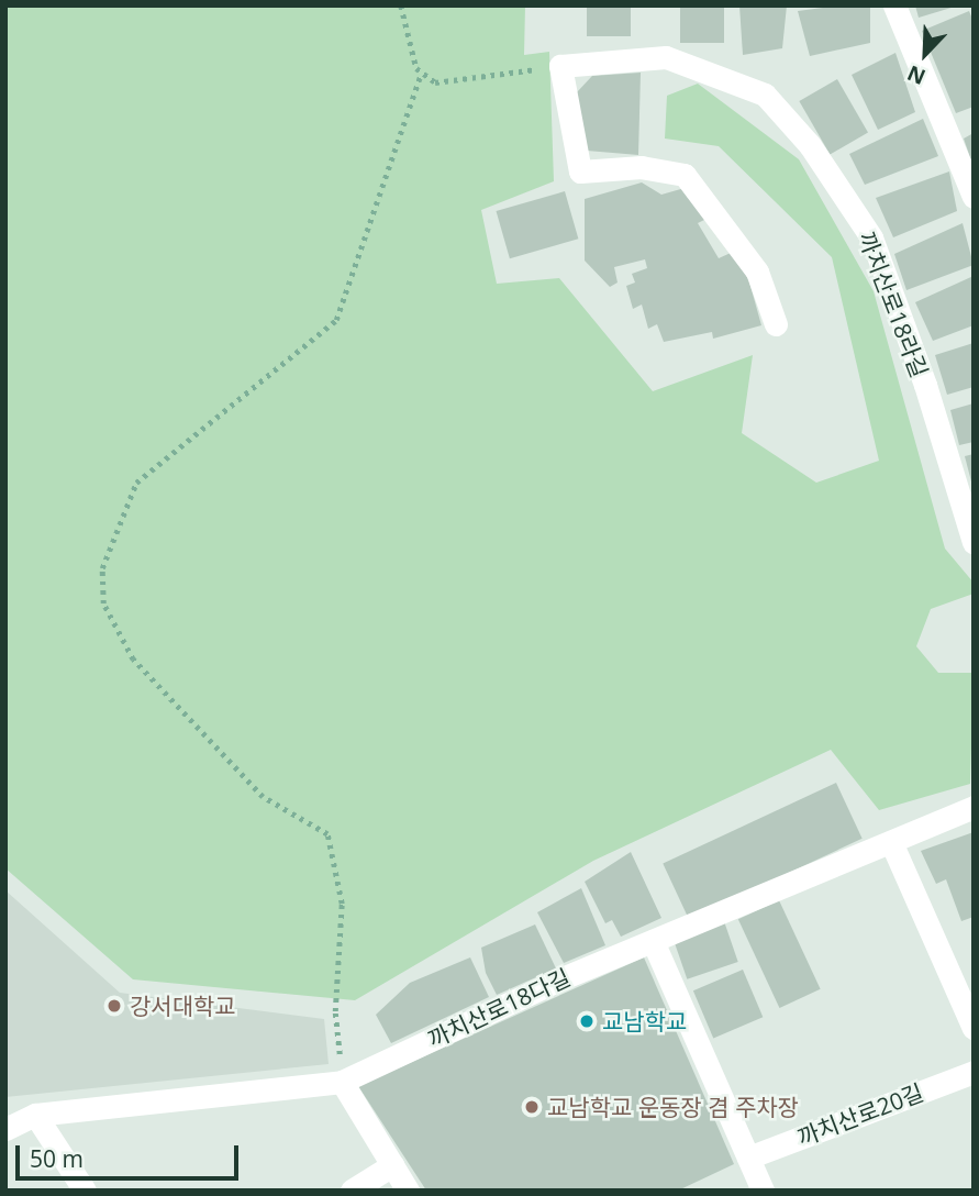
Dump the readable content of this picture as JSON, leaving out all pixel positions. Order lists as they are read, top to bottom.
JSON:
{
  "streets": {
    "street": ["까치산로18라길", "까치산로18다길", "까치산로20길"]
  },
  "places": ["강서대학교", "교남학교", "교남학교 운동장 겸 주차장"],
  "scale_bar": "50 m",
  "north": "bottom left"
}
